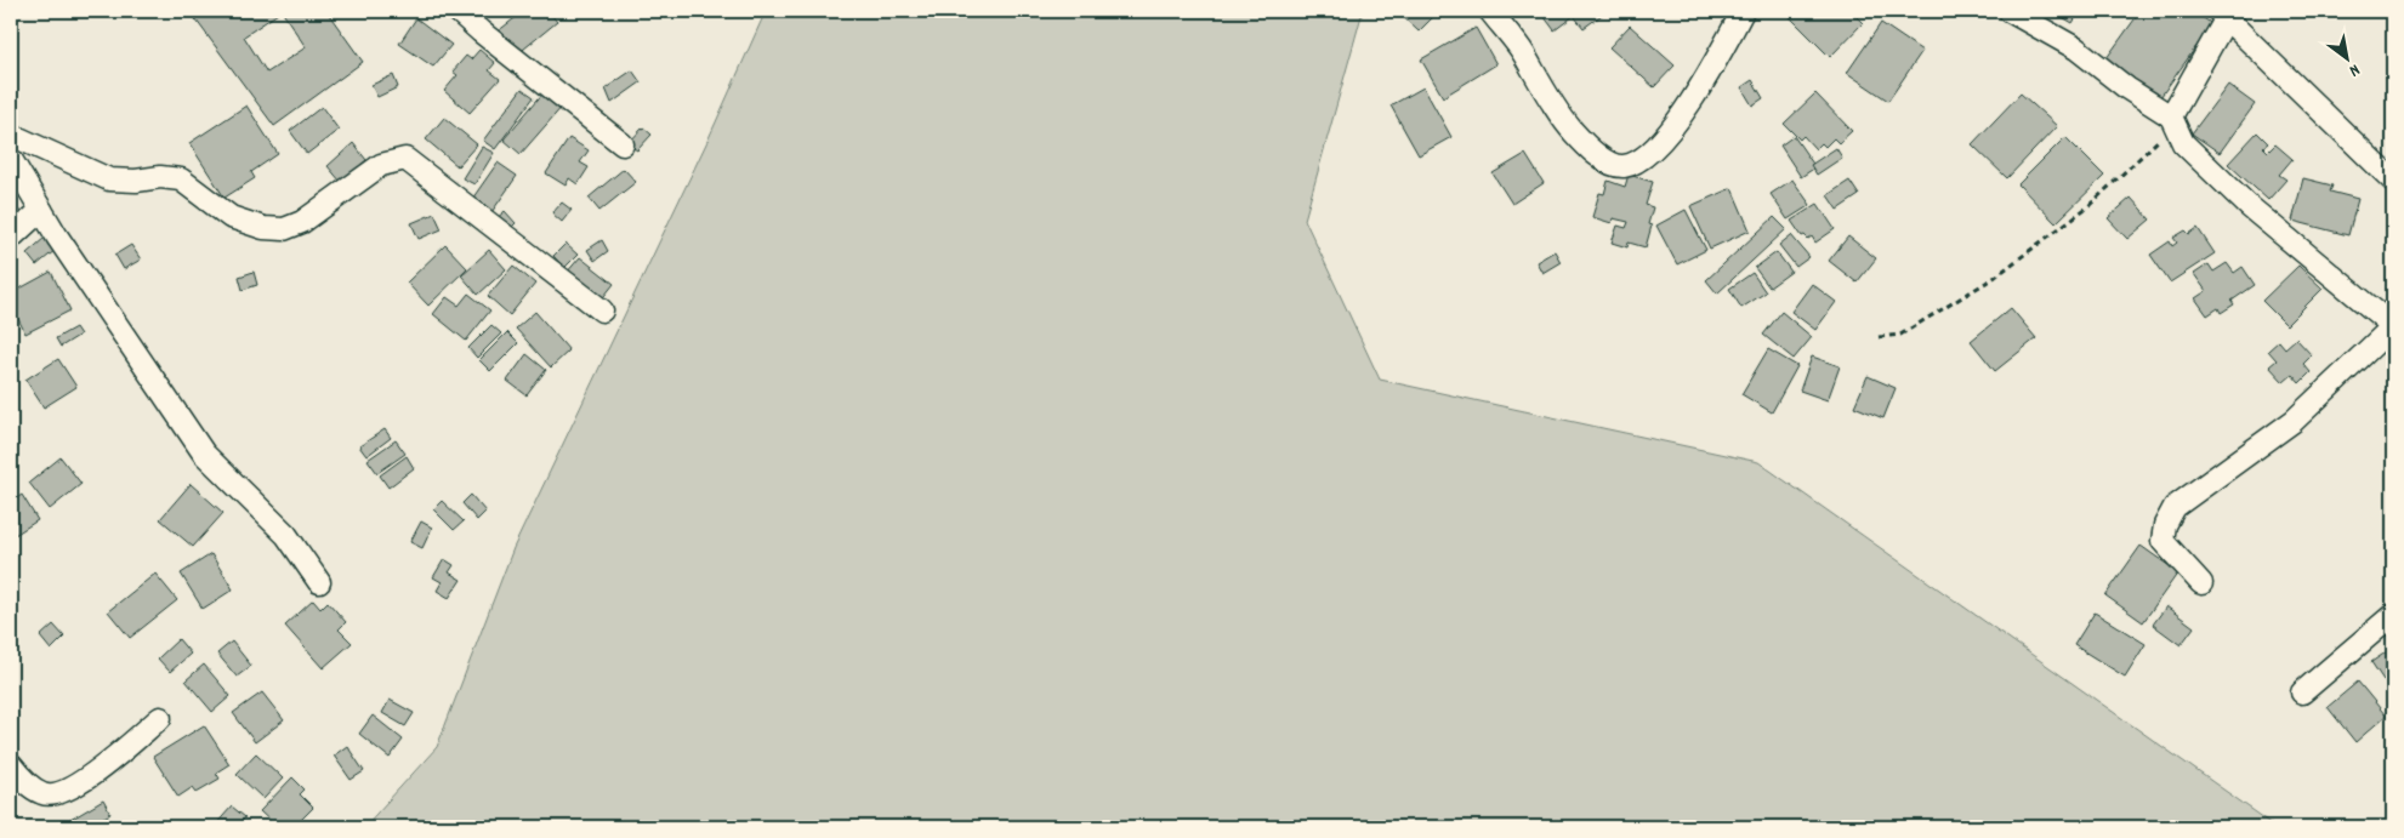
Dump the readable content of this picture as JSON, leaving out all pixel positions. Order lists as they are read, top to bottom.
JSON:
{
  "north": "bottom right"
}
